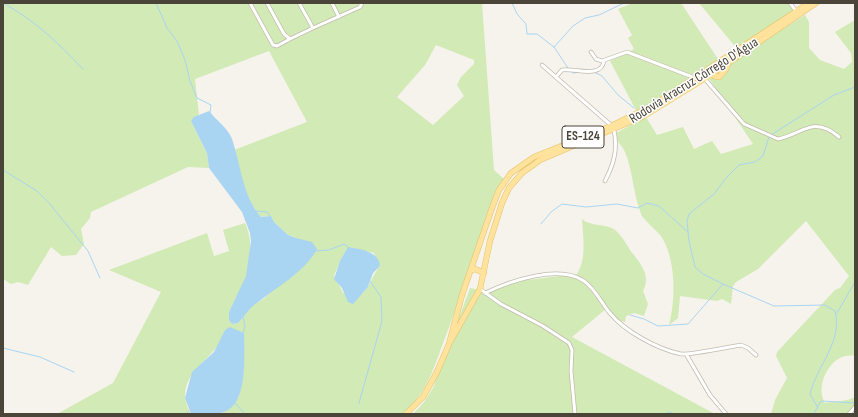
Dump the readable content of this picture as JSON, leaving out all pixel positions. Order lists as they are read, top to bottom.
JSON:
{
  "streets": {
    "main road": ["Rodovia Aracruz Córrego D'Água", "ES-124"]
  }
}
